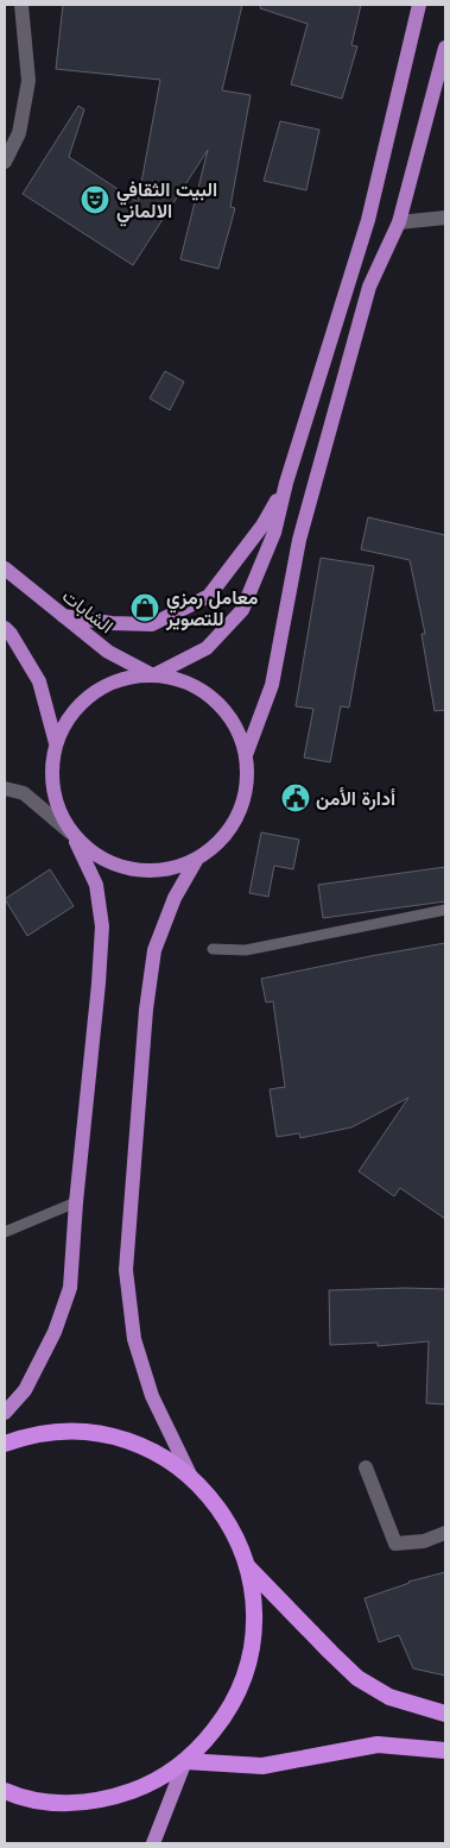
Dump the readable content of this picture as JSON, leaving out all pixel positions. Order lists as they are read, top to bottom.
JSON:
{
  "streets": {
    "main road": ["الشابات"]
  },
  "places": {
    "theatre": ["البيت الثقافي الالماني"],
    "shop": ["معامل رمزي للتصوير"],
    "public building": ["أدارة الأمن"]
  }
}
